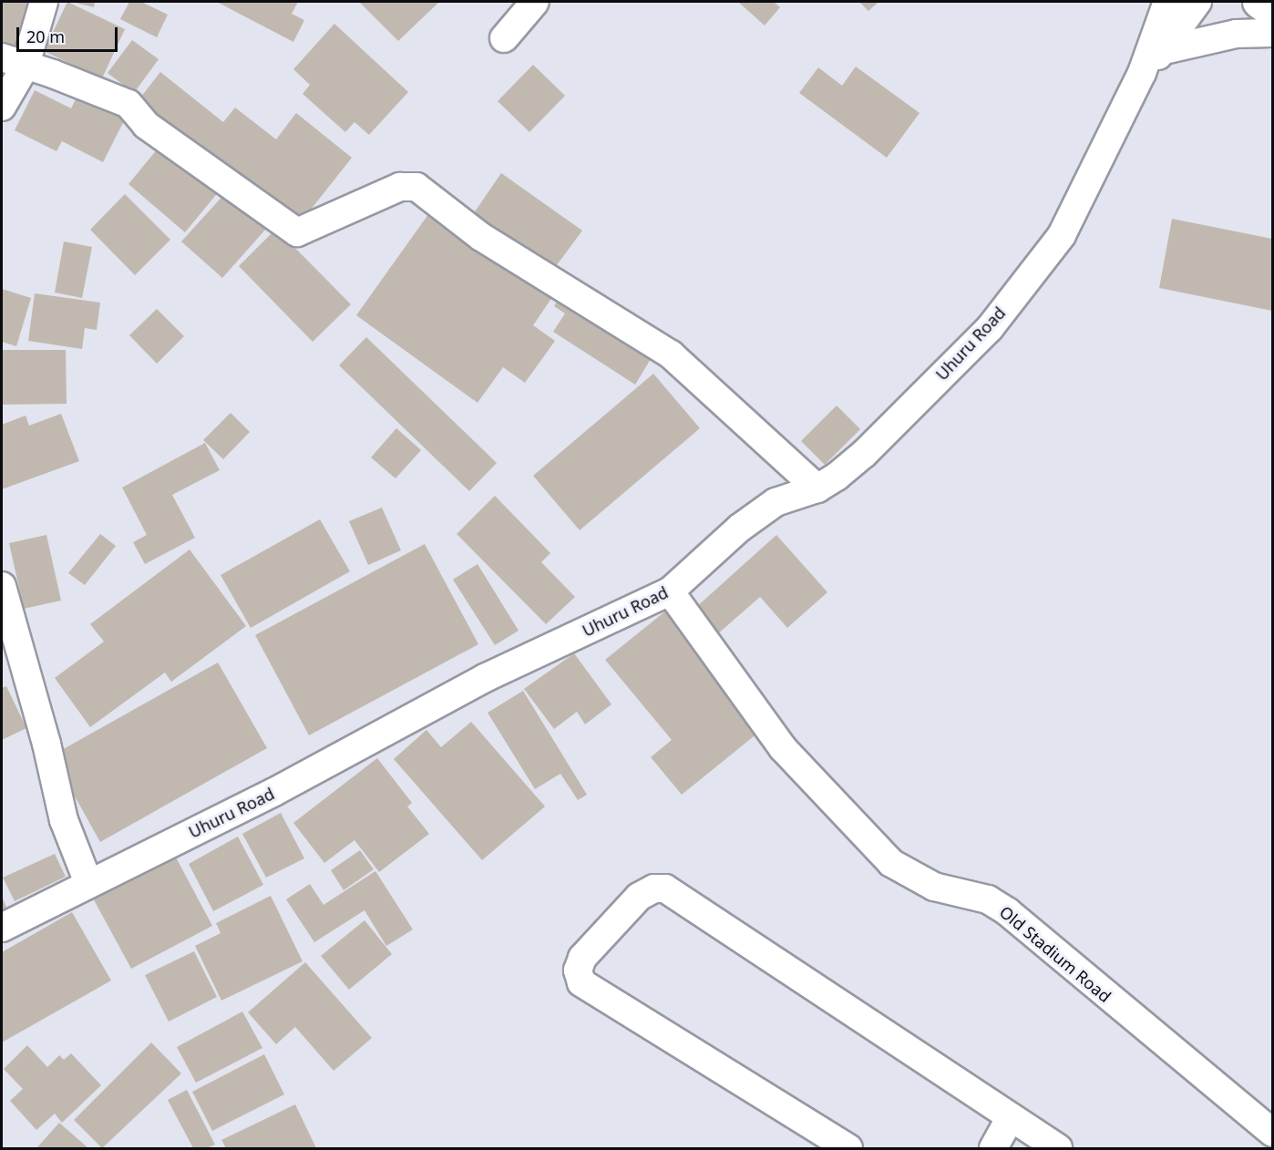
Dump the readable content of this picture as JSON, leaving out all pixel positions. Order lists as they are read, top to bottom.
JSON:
{
  "streets": {
    "street": ["Uhuru Road", "Old Stadium Road"]
  },
  "crossings": [
    ["Uhuru Road", "Old Stadium Road"]
  ],
  "scale_bar": "20 m"
}
